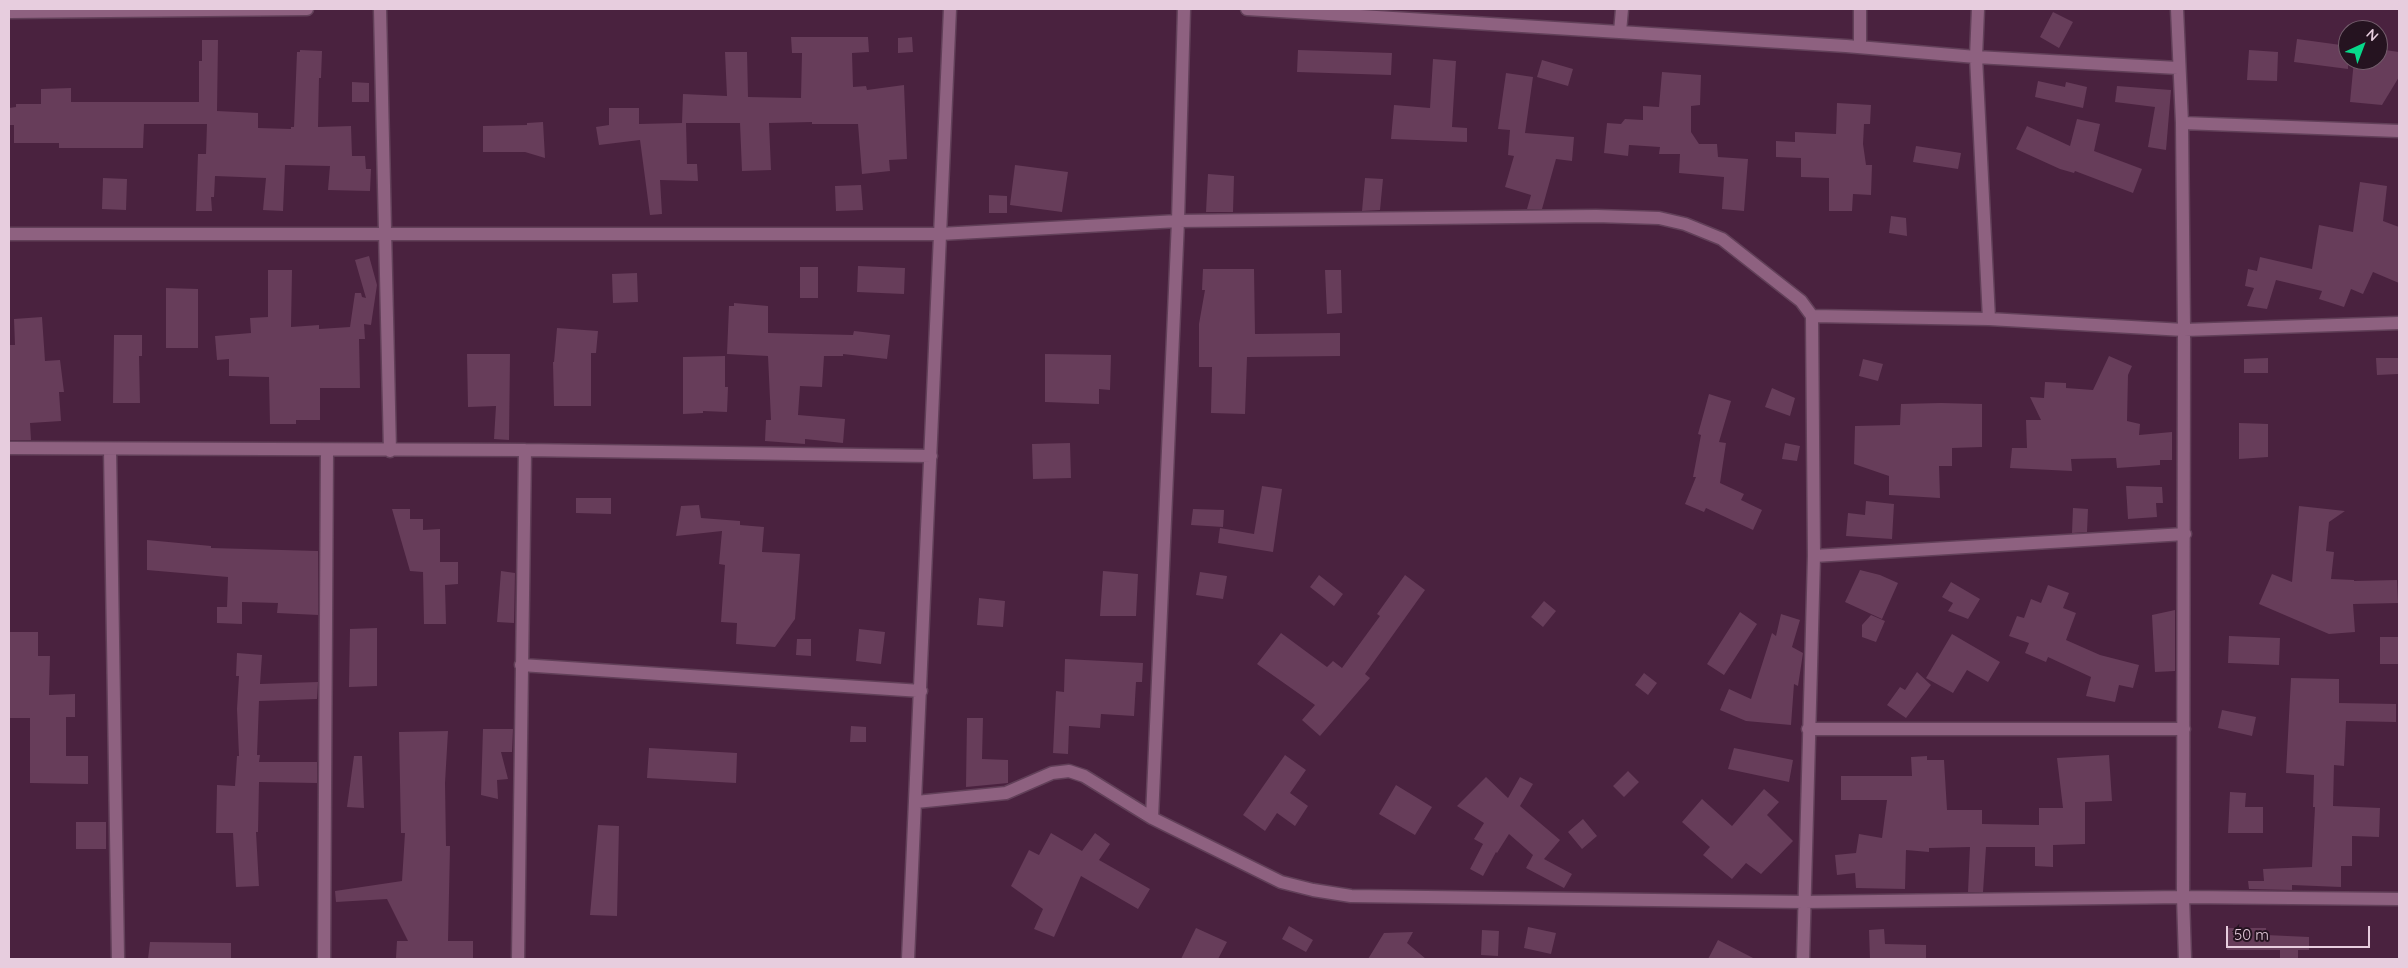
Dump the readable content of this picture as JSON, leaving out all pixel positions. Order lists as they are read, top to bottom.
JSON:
{
  "scale_bar": "50 m",
  "north": "top right"
}
